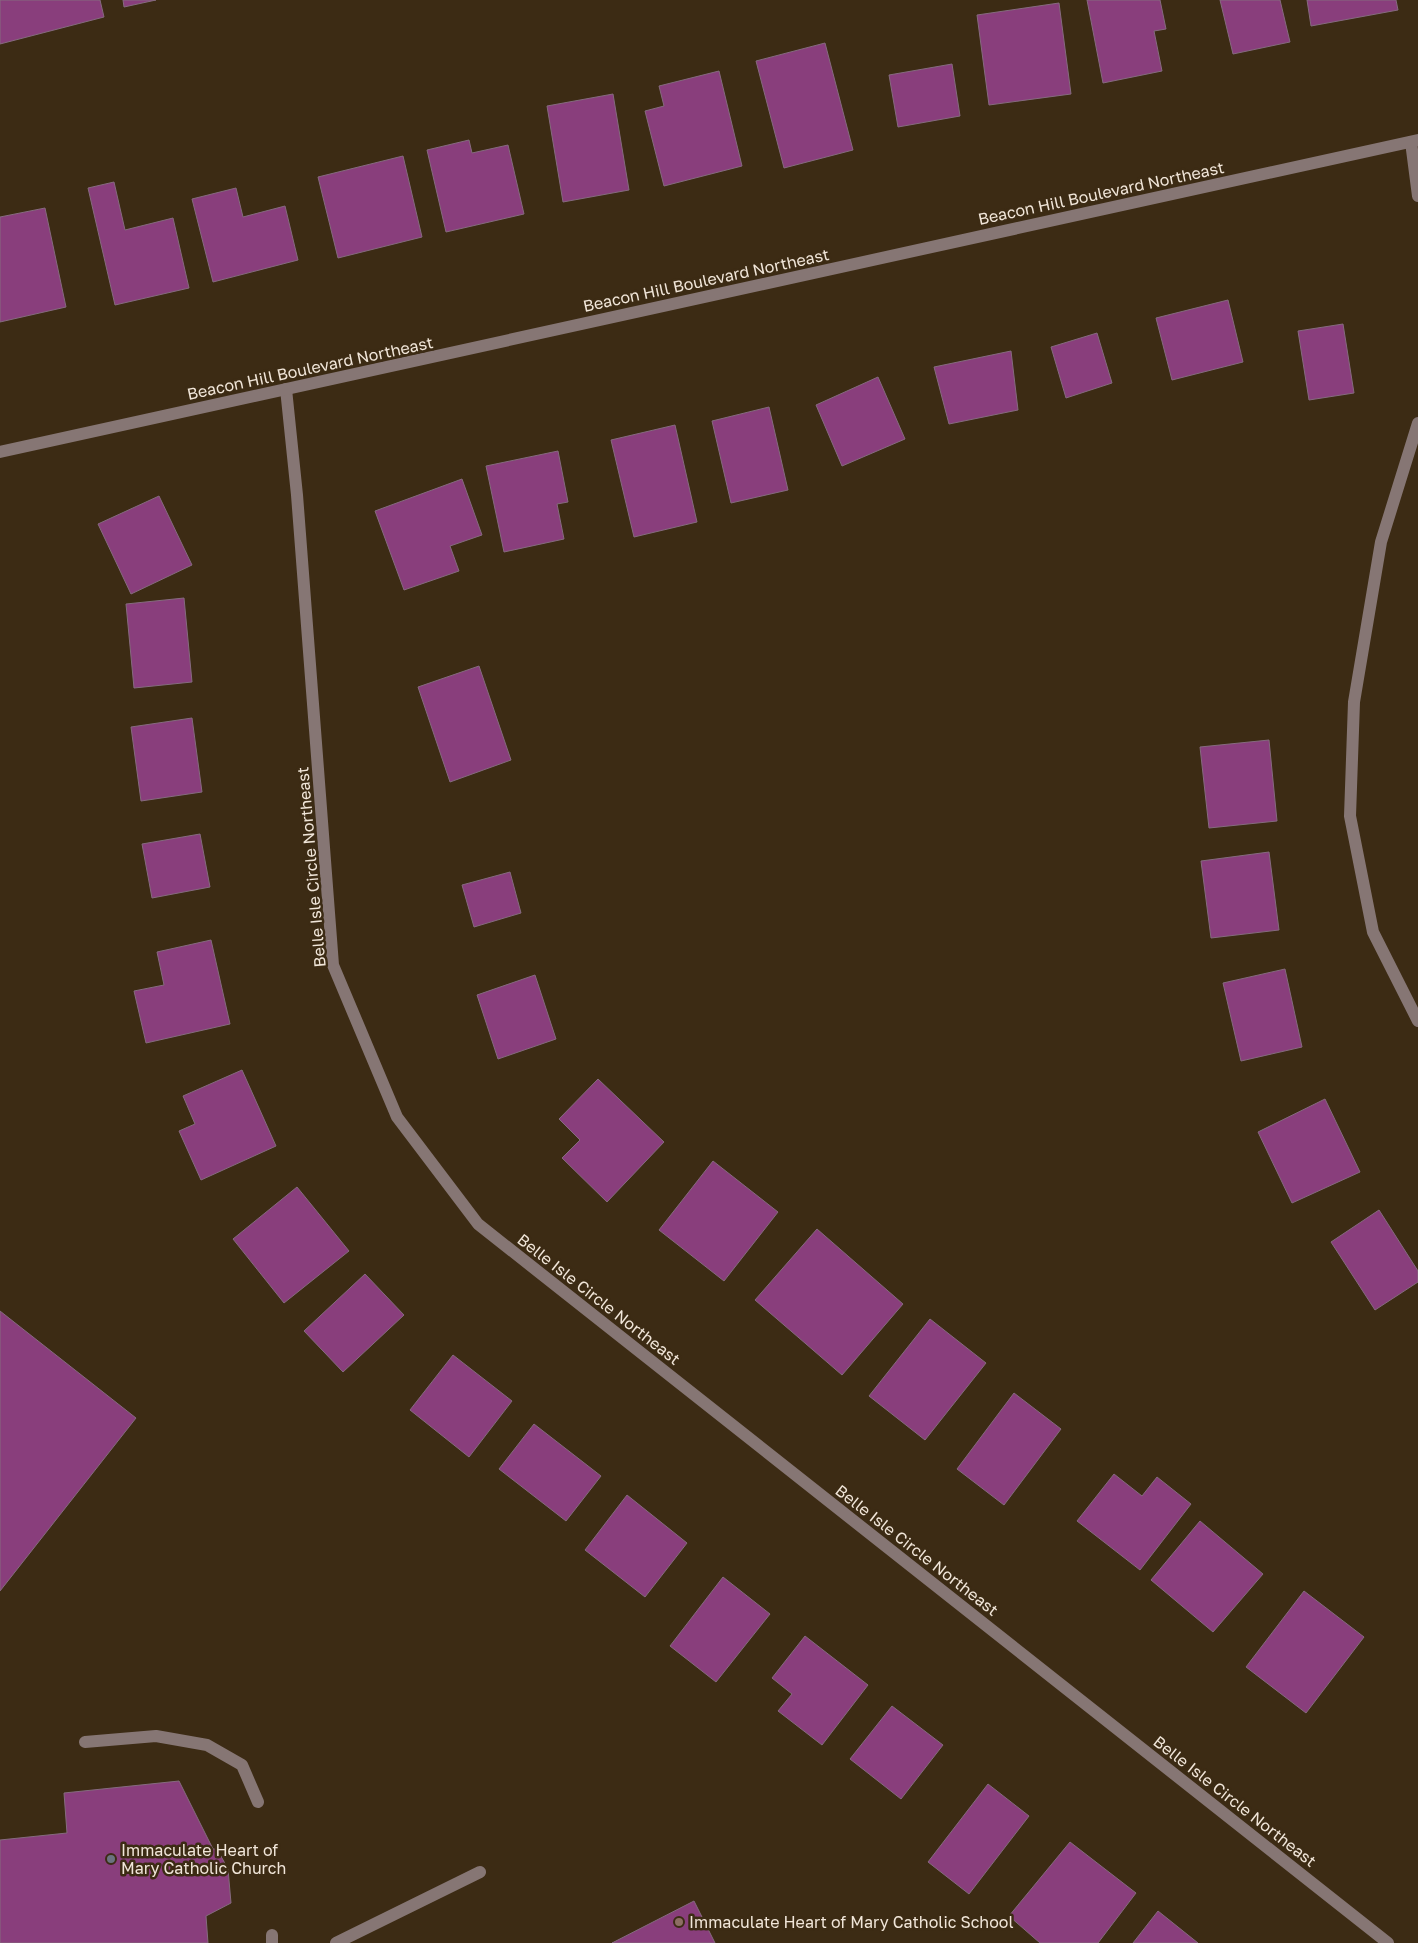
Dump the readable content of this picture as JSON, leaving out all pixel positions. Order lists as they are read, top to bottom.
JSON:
{
  "streets": {
    "street": ["Beacon Hill Boulevard Northeast", "Belle Isle Circle Northeast"]
  },
  "crossings": [
    ["Beacon Hill Boulevard Northeast", "Belle Isle Circle Northeast"]
  ],
  "places": ["Immaculate Heart of Mary Catholic Church", "Immaculate Heart of Mary Catholic School"]
}
